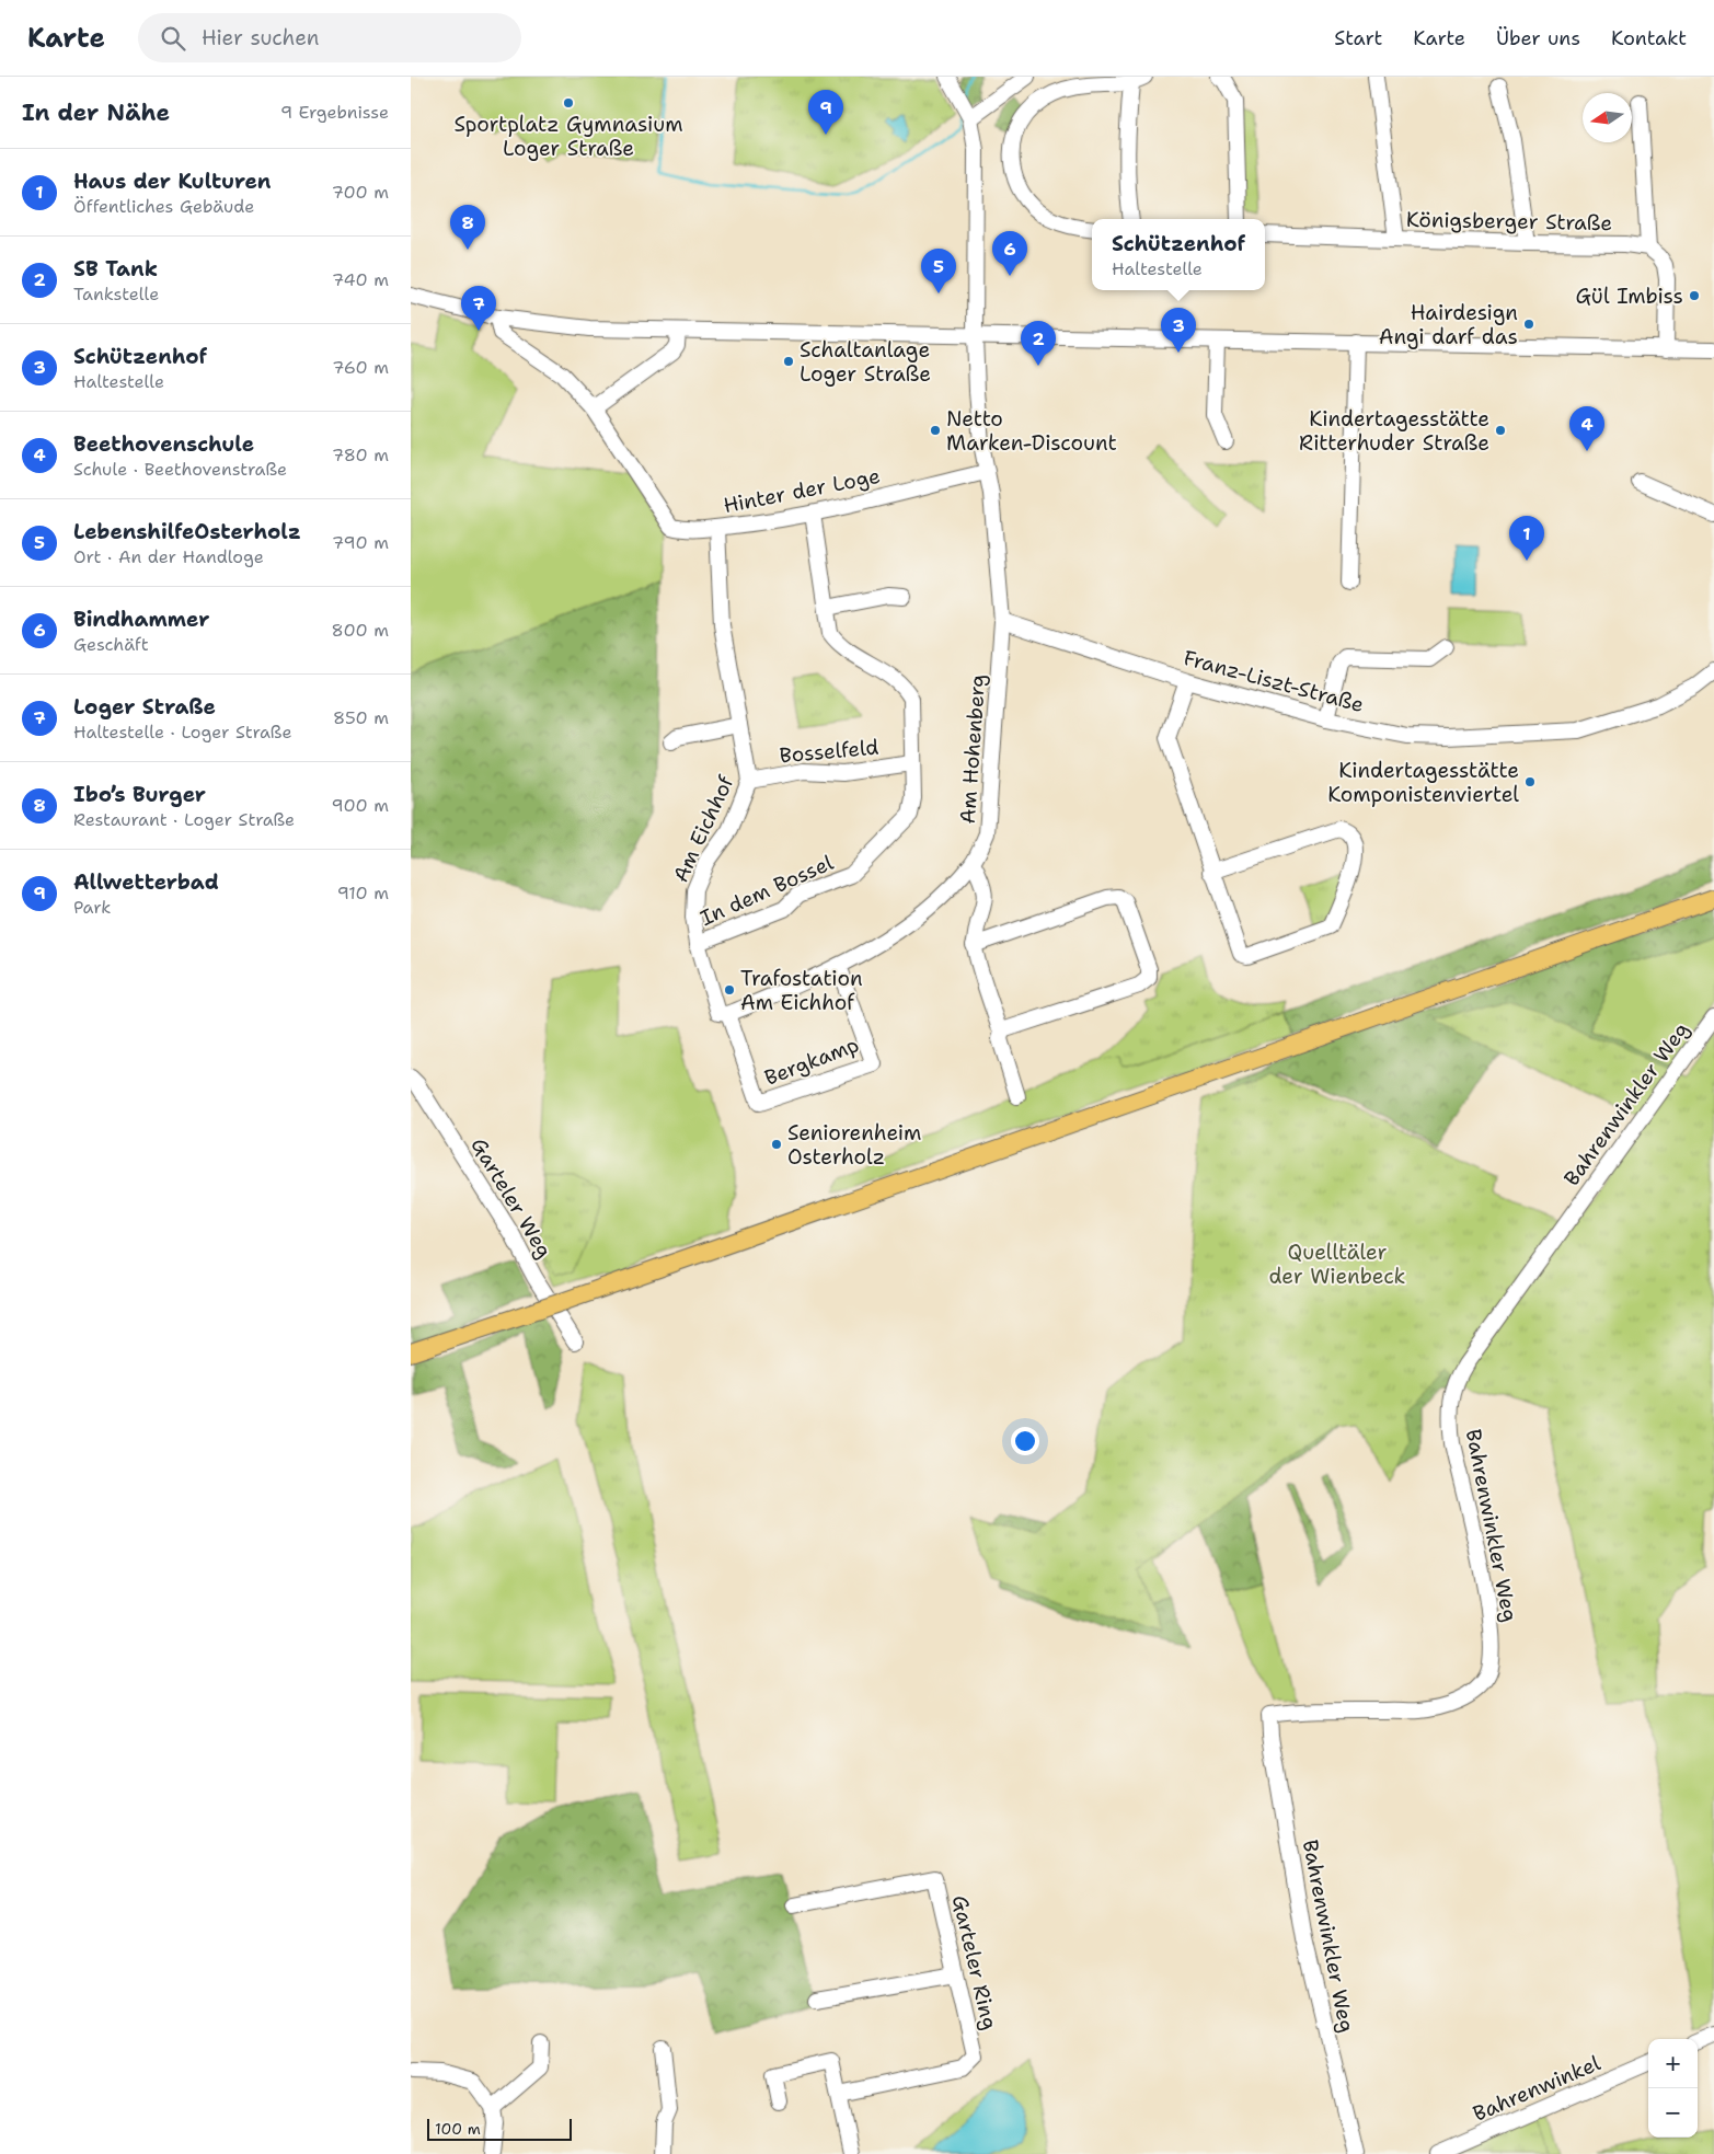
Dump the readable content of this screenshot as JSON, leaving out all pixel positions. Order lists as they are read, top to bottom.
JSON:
{
  "streets": {
    "street": [
      "Königsberger Straße",
      "Hinter der Loge",
      "Franz-Liszt-Straße",
      "Am Hohenberg",
      "Bosselfeld",
      "Am Eichhof",
      "In dem Bossel",
      "Bergkamp",
      "Bahrenwinkler Weg",
      "Garteler Weg",
      "Garteler Ring",
      "Bahrenwinkel"
    ]
  },
  "crossings": [
    ["Hinter der Loge", "Am Hohenberg"],
    ["Hinter der Loge", "Am Eichhof"],
    ["Hinter der Loge", "In dem Bossel"],
    ["Franz-Liszt-Straße", "Am Hohenberg"],
    ["Am Hohenberg", "Am Eichhof"],
    ["Am Hohenberg", "Bergkamp"],
    ["Bosselfeld", "Am Eichhof"],
    ["Bosselfeld", "In dem Bossel"],
    ["Am Eichhof", "In dem Bossel"],
    ["Am Eichhof", "Bergkamp"]
  ],
  "parks": ["Quelltäler der Wienbeck"],
  "places": [
    "Sportplatz Gymnasium Loger Straße",
    "Gül Imbiss",
    "Hairdesign Angi darf das",
    "Schaltanlage Loger Straße",
    "Netto Marken-Discount",
    "Kindertagesstätte Ritterhuder Straße",
    "Kindertagesstätte Komponistenviertel",
    "Trafostation Am Eichhof",
    "Seniorenheim Osterholz"
  ],
  "scale_bar": "100 m",
  "north": "left",
  "page": {
    "header": "Karte",
    "search": "Hier suchen",
    "nav": [
      "Start",
      "Karte",
      "Über uns",
      "Kontakt"
    ],
    "heading": ["In der Nähe", "9 Ergebnisse"],
    "pins": [
      "9",
      "8",
      "6",
      "5",
      "7",
      "3",
      "2",
      "4",
      "1"
    ],
    "list": [
      {
        "mark": "1",
        "name": "Haus der Kulturen",
        "note": "Öffentliches Gebäude",
        "value": "700 m"
      },
      {
        "mark": "2",
        "name": "SB Tank",
        "note": "Tankstelle",
        "value": "740 m"
      },
      {
        "mark": "3",
        "name": "Schützenhof",
        "note": "Haltestelle",
        "value": "760 m"
      },
      {
        "mark": "4",
        "name": "Beethovenschule",
        "note": "Schule · Beethovenstraße",
        "value": "780 m"
      },
      {
        "mark": "5",
        "name": "LebenshilfeOsterholz",
        "note": "Ort · An der Handloge",
        "value": "790 m"
      },
      {
        "mark": "6",
        "name": "Bindhammer",
        "note": "Geschäft",
        "value": "800 m"
      },
      {
        "mark": "7",
        "name": "Loger Straße",
        "note": "Haltestelle · Loger Straße",
        "value": "850 m"
      },
      {
        "mark": "8",
        "name": "Ibo’s Burger",
        "note": "Restaurant · Loger Straße",
        "value": "900 m"
      },
      {
        "mark": "9",
        "name": "Allwetterbad",
        "note": "Park",
        "value": "910 m"
      }
    ],
    "popup": ["Schützenhof", "Haltestelle"],
    "map_buttons": ["+", "−"],
    "scale": "100 m"
  }
}
